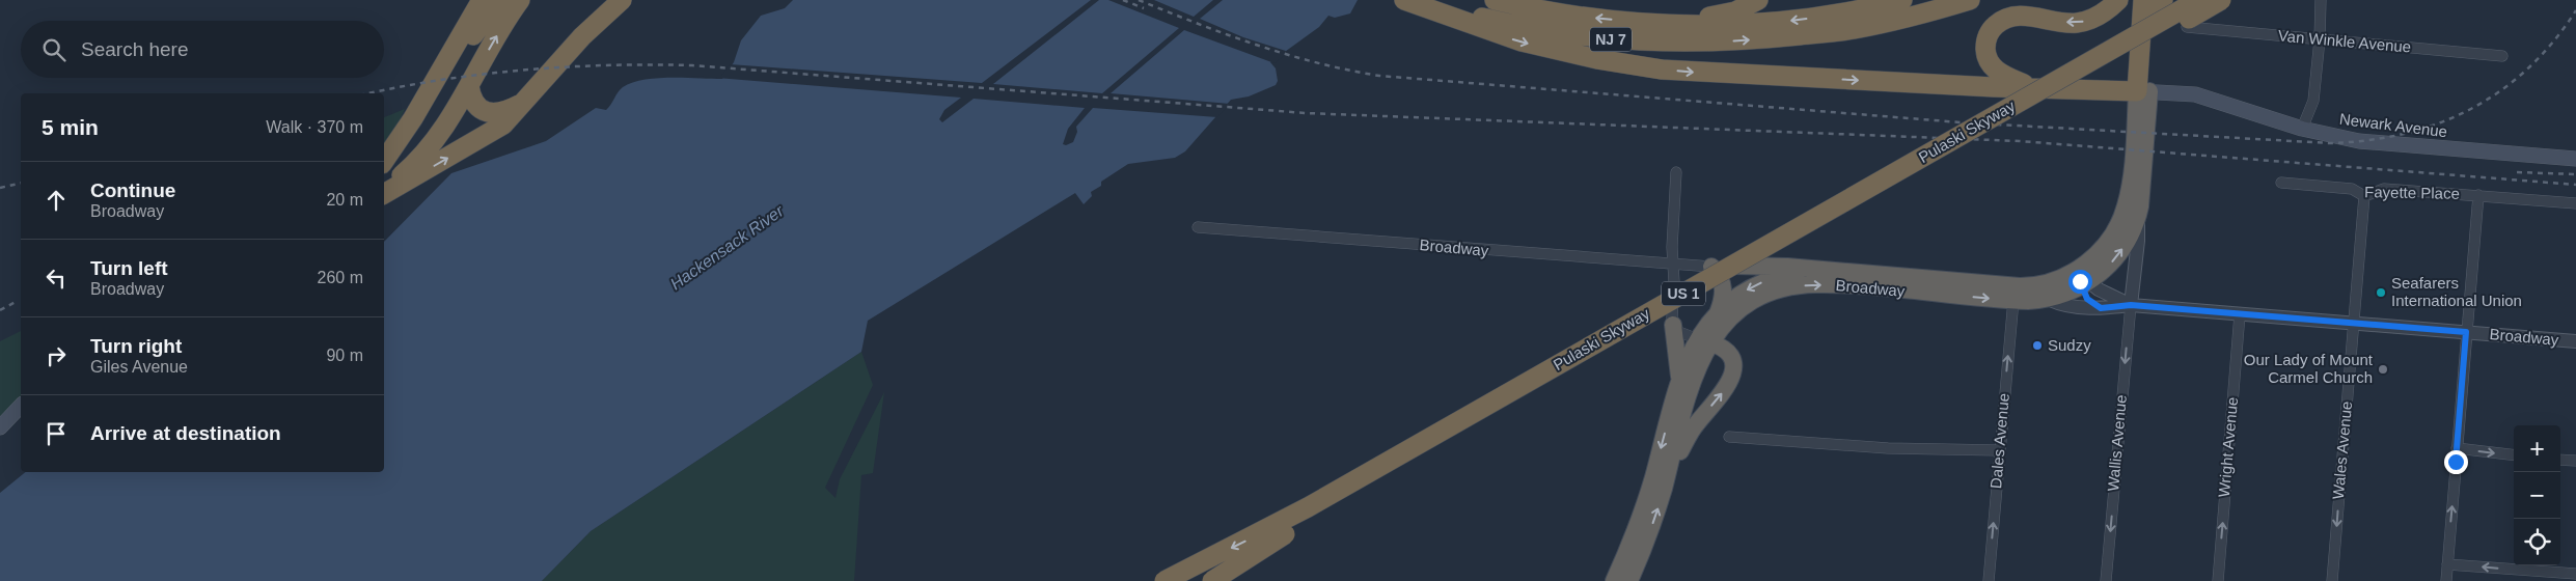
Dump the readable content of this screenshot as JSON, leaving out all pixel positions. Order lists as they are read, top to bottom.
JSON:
{
  "streets": {
    "highway": [
      "NJ 7",
      "Pulaski Skyway",
      "Broadway",
      "US 1"
    ],
    "main road": ["Newark Avenue"],
    "street": [
      "Van Winkle Avenue",
      "Fayette Place",
      "Dales Avenue",
      "Wallis Avenue",
      "Wright Avenue",
      "Wales Avenue"
    ]
  },
  "crossings": [
    ["Fayette Place", "Wales Avenue"],
    ["Broadway", "Dales Avenue"],
    ["Broadway", "Wallis Avenue"],
    ["Broadway", "Wright Avenue"],
    ["Broadway", "Wales Avenue"]
  ],
  "one_way": [
    "Dales Avenue",
    "Wallis Avenue",
    "Wright Avenue",
    "Wales Avenue"
  ],
  "water": ["Hackensack River"],
  "places": ["Seafarers International Union", "Sudzy", "Our Lady of Mount Carmel Church"],
  "page": {
    "search": "Search here",
    "heading": ["5 min", "Walk · 370 m"],
    "list": [
      ["Continue", "Broadway", "20 m"],
      ["Turn left", "Broadway", "260 m"],
      ["Turn right", "Giles Avenue", "90 m"],
      "Arrive at destination"
    ],
    "map_buttons": ["+", "−"]
  }
}
